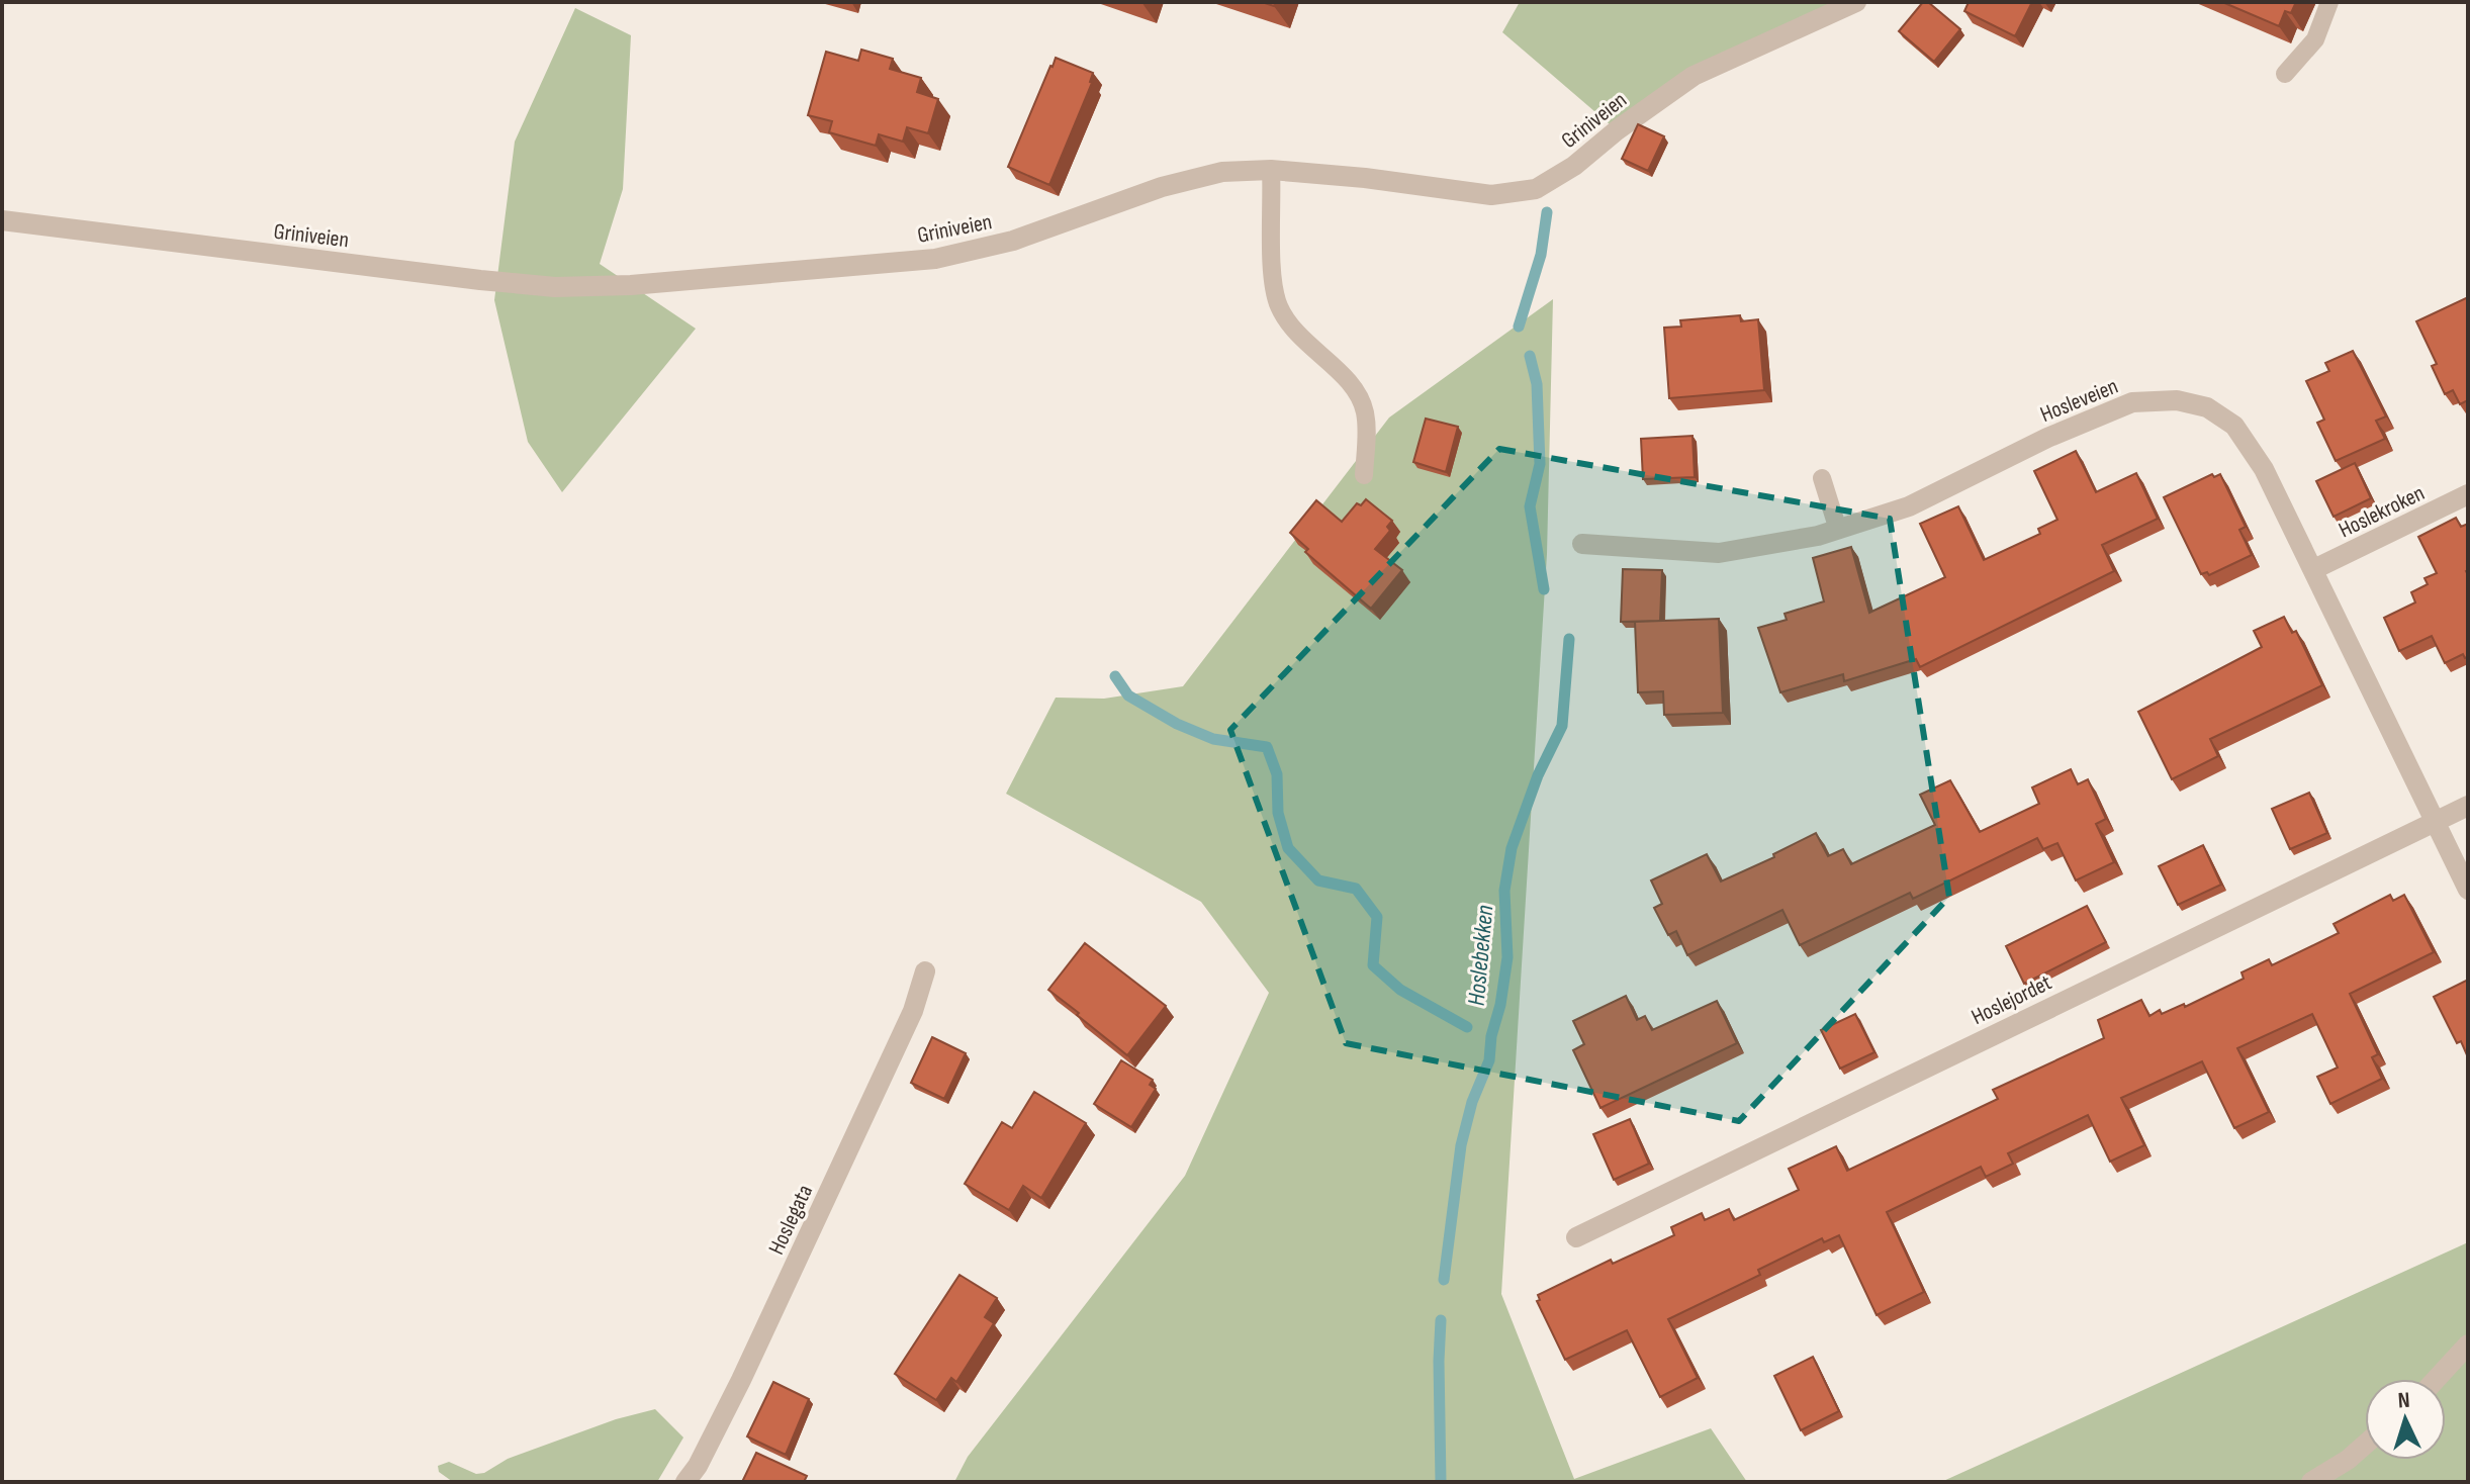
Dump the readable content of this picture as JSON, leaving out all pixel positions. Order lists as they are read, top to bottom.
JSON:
{
  "streets": {
    "street": [
      "Griniveien",
      "Hosleveien",
      "Hoslekroken",
      "Hoslejordet",
      "Hoslegata"
    ]
  },
  "crossings": [
    ["Hosleveien", "Hoslekroken"],
    ["Hosleveien", "Hoslejordet"]
  ],
  "water": ["Hoslebekken"],
  "north": "top"
}
